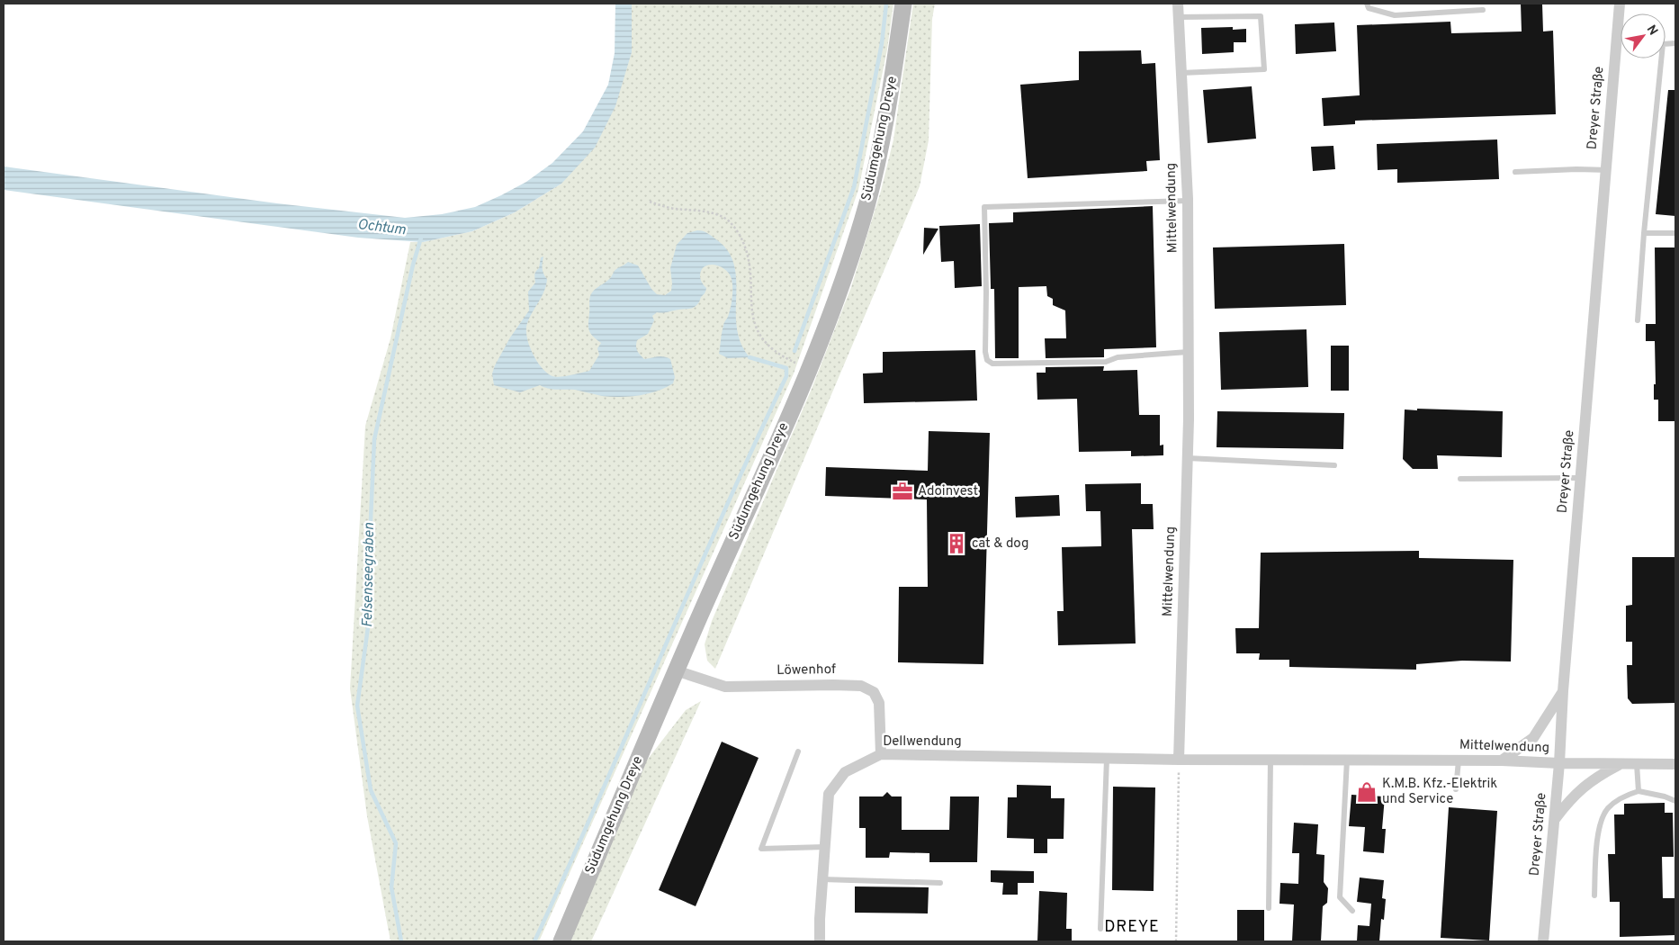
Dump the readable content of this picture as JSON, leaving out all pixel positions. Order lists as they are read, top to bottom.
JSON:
{
  "streets": {
    "main road": ["Südumgehung Dreye"],
    "street": [
      "Dreyer Straße",
      "Mittelwendung",
      "Löwenhof",
      "Dellwendung"
    ]
  },
  "crossings": [
    ["Dreyer Straße", "Mittelwendung"],
    ["Südumgehung Dreye", "Löwenhof"],
    ["Mittelwendung", "Dellwendung"],
    ["Löwenhof", "Dellwendung"]
  ],
  "districts": ["DREYE"],
  "water": ["Ochtum", "Felsenseegraben"],
  "places": {
    "office": ["Adoinvest"],
    "building": ["cat & dog"],
    "shop": ["K.M.B. Kfz.-Elektrik und Service"]
  },
  "north": "top right"
}
